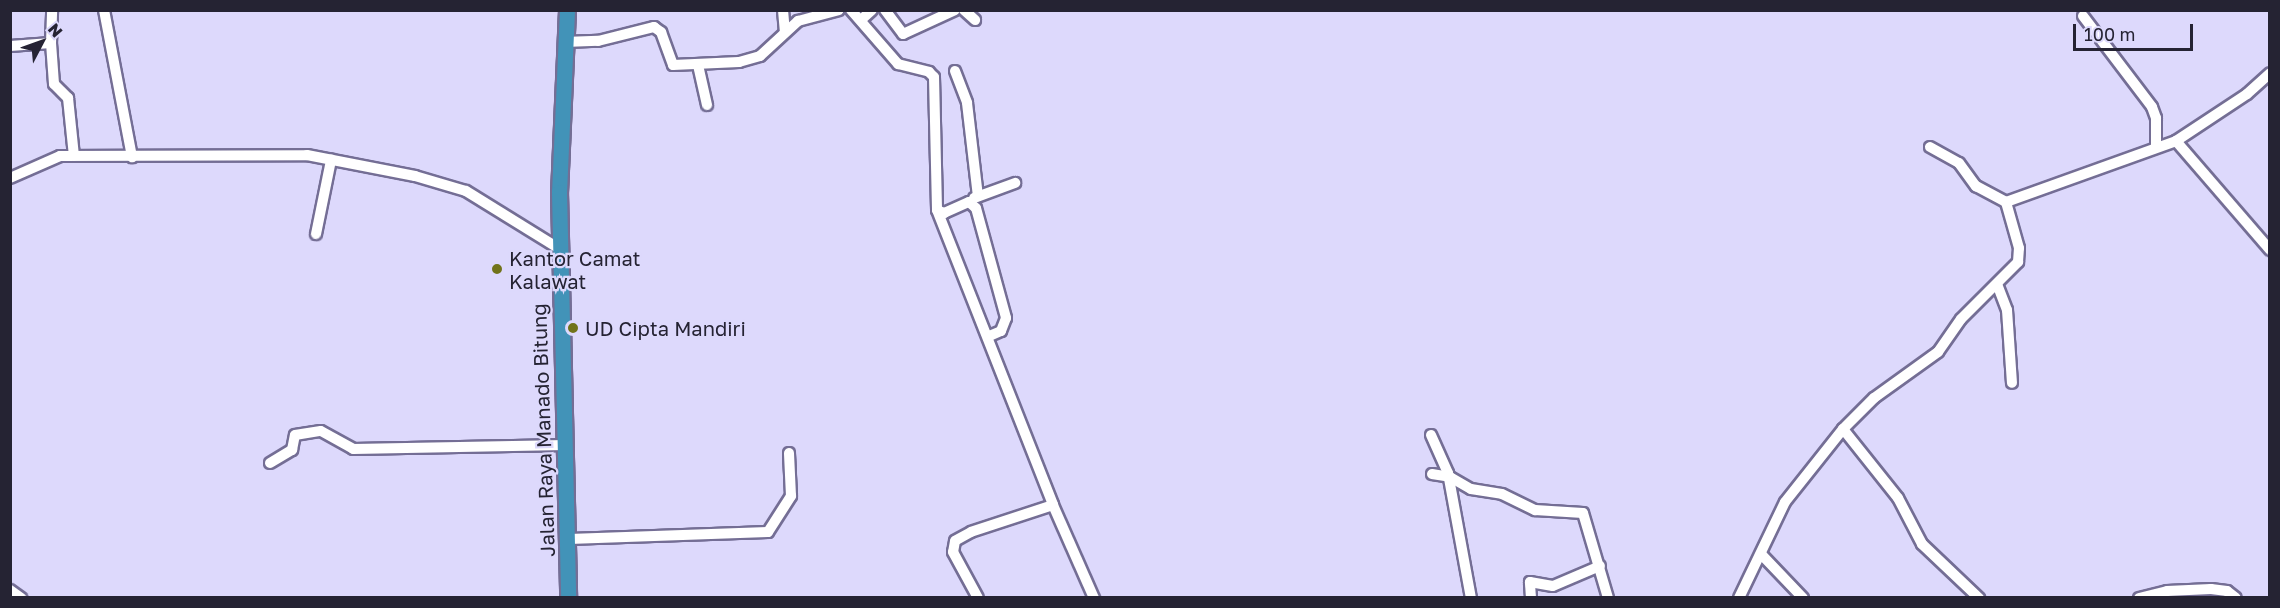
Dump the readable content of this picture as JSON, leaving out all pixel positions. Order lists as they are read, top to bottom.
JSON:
{
  "streets": {
    "highway": ["Jalan Raya Manado Bitung"]
  },
  "places": ["Kantor Camat Kalawat", "UD Cipta Mandiri"],
  "scale_bar": "100 m",
  "north": "top right"
}
